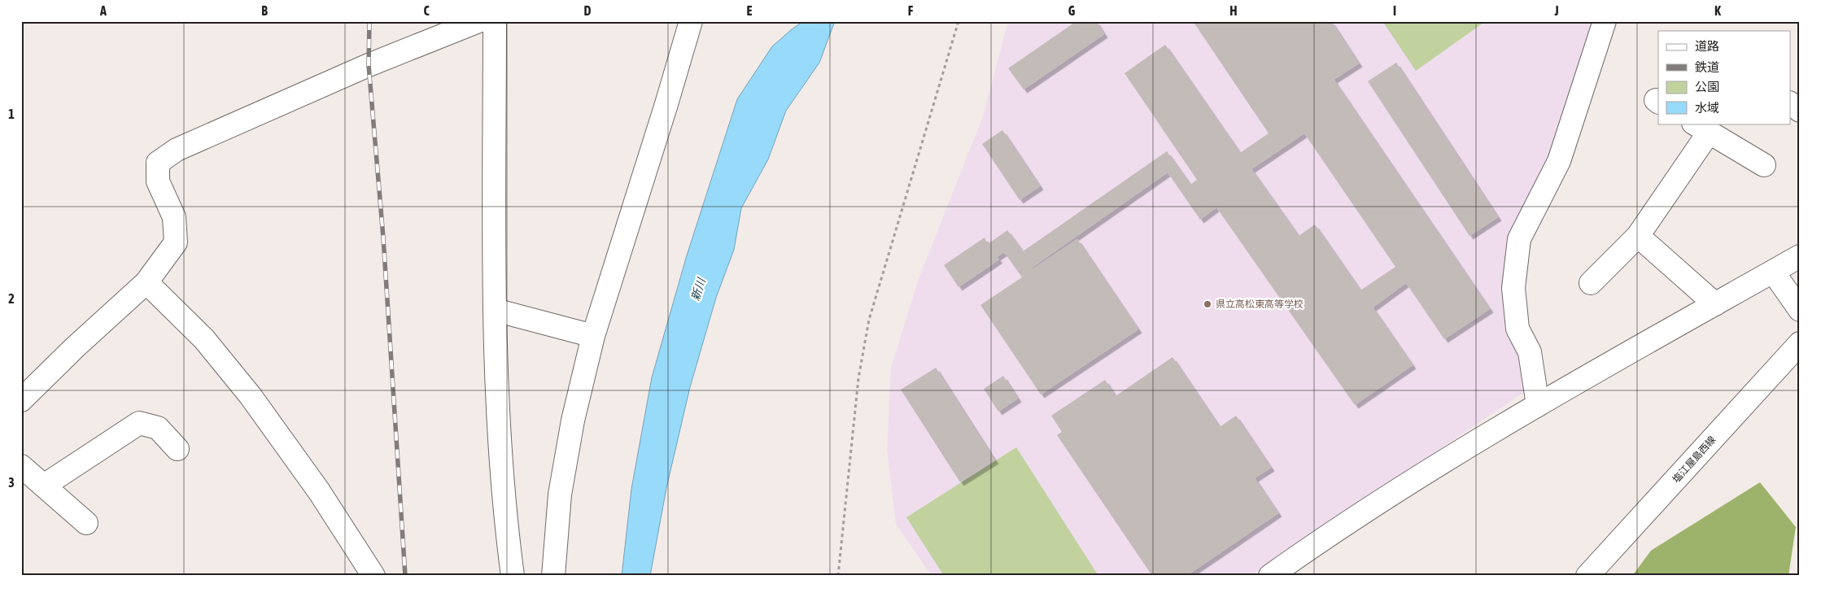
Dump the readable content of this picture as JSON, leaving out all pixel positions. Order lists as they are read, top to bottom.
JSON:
{
  "streets": {
    "street": ["塩江屋島西線"]
  },
  "water": ["新川"],
  "places": ["県立高松東高等学校"],
  "legend": [
    "道路",
    "鉄道",
    "公園",
    "水域"
  ],
  "grid": {
    "columns": [
      "A",
      "B",
      "C",
      "D",
      "E",
      "F",
      "G",
      "H",
      "I",
      "J",
      "K"
    ],
    "rows": ["1", "2", "3"]
  }
}
